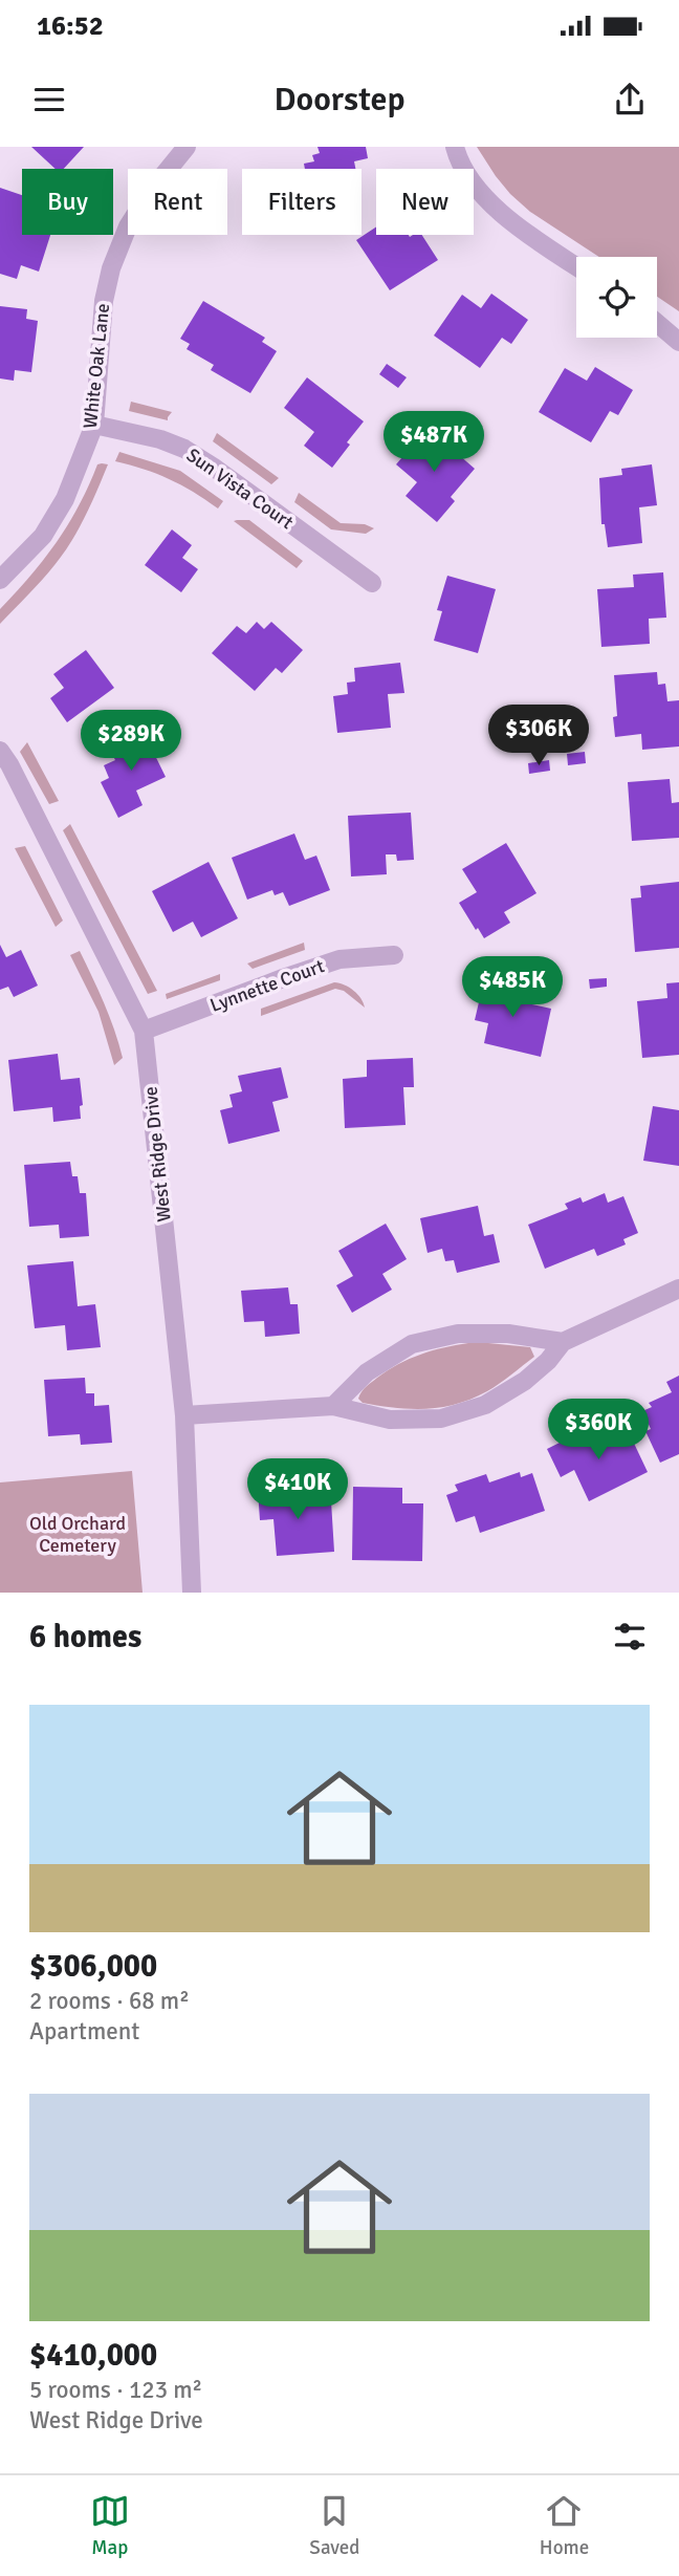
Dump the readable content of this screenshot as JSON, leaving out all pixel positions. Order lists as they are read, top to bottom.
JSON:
{
  "streets": {
    "street": [
      "White Oak Lane",
      "Sun Vista Court",
      "Lynnette Court",
      "West Ridge Drive"
    ]
  },
  "crossings": [
    ["White Oak Lane", "Sun Vista Court"],
    ["Lynnette Court", "West Ridge Drive"]
  ],
  "parks": ["Old Orchard Cemetery"],
  "page": {
    "status": "16:52",
    "header": "Doorstep",
    "chip": [
      "Buy",
      "Rent",
      "Filters",
      "New"
    ],
    "price": [
      "$487K",
      "$306K",
      "$289K",
      "$485K",
      "$360K",
      "$410K"
    ],
    "heading": "6 homes",
    "list": [
      {
        "name": "$306,000",
        "note": "2 rooms · 68 m² · Apartment"
      },
      {
        "name": "$410,000",
        "note": "5 rooms · 123 m² · West Ridge Drive"
      }
    ],
    "tabs": ["Map", "Saved", "Home"]
  }
}
